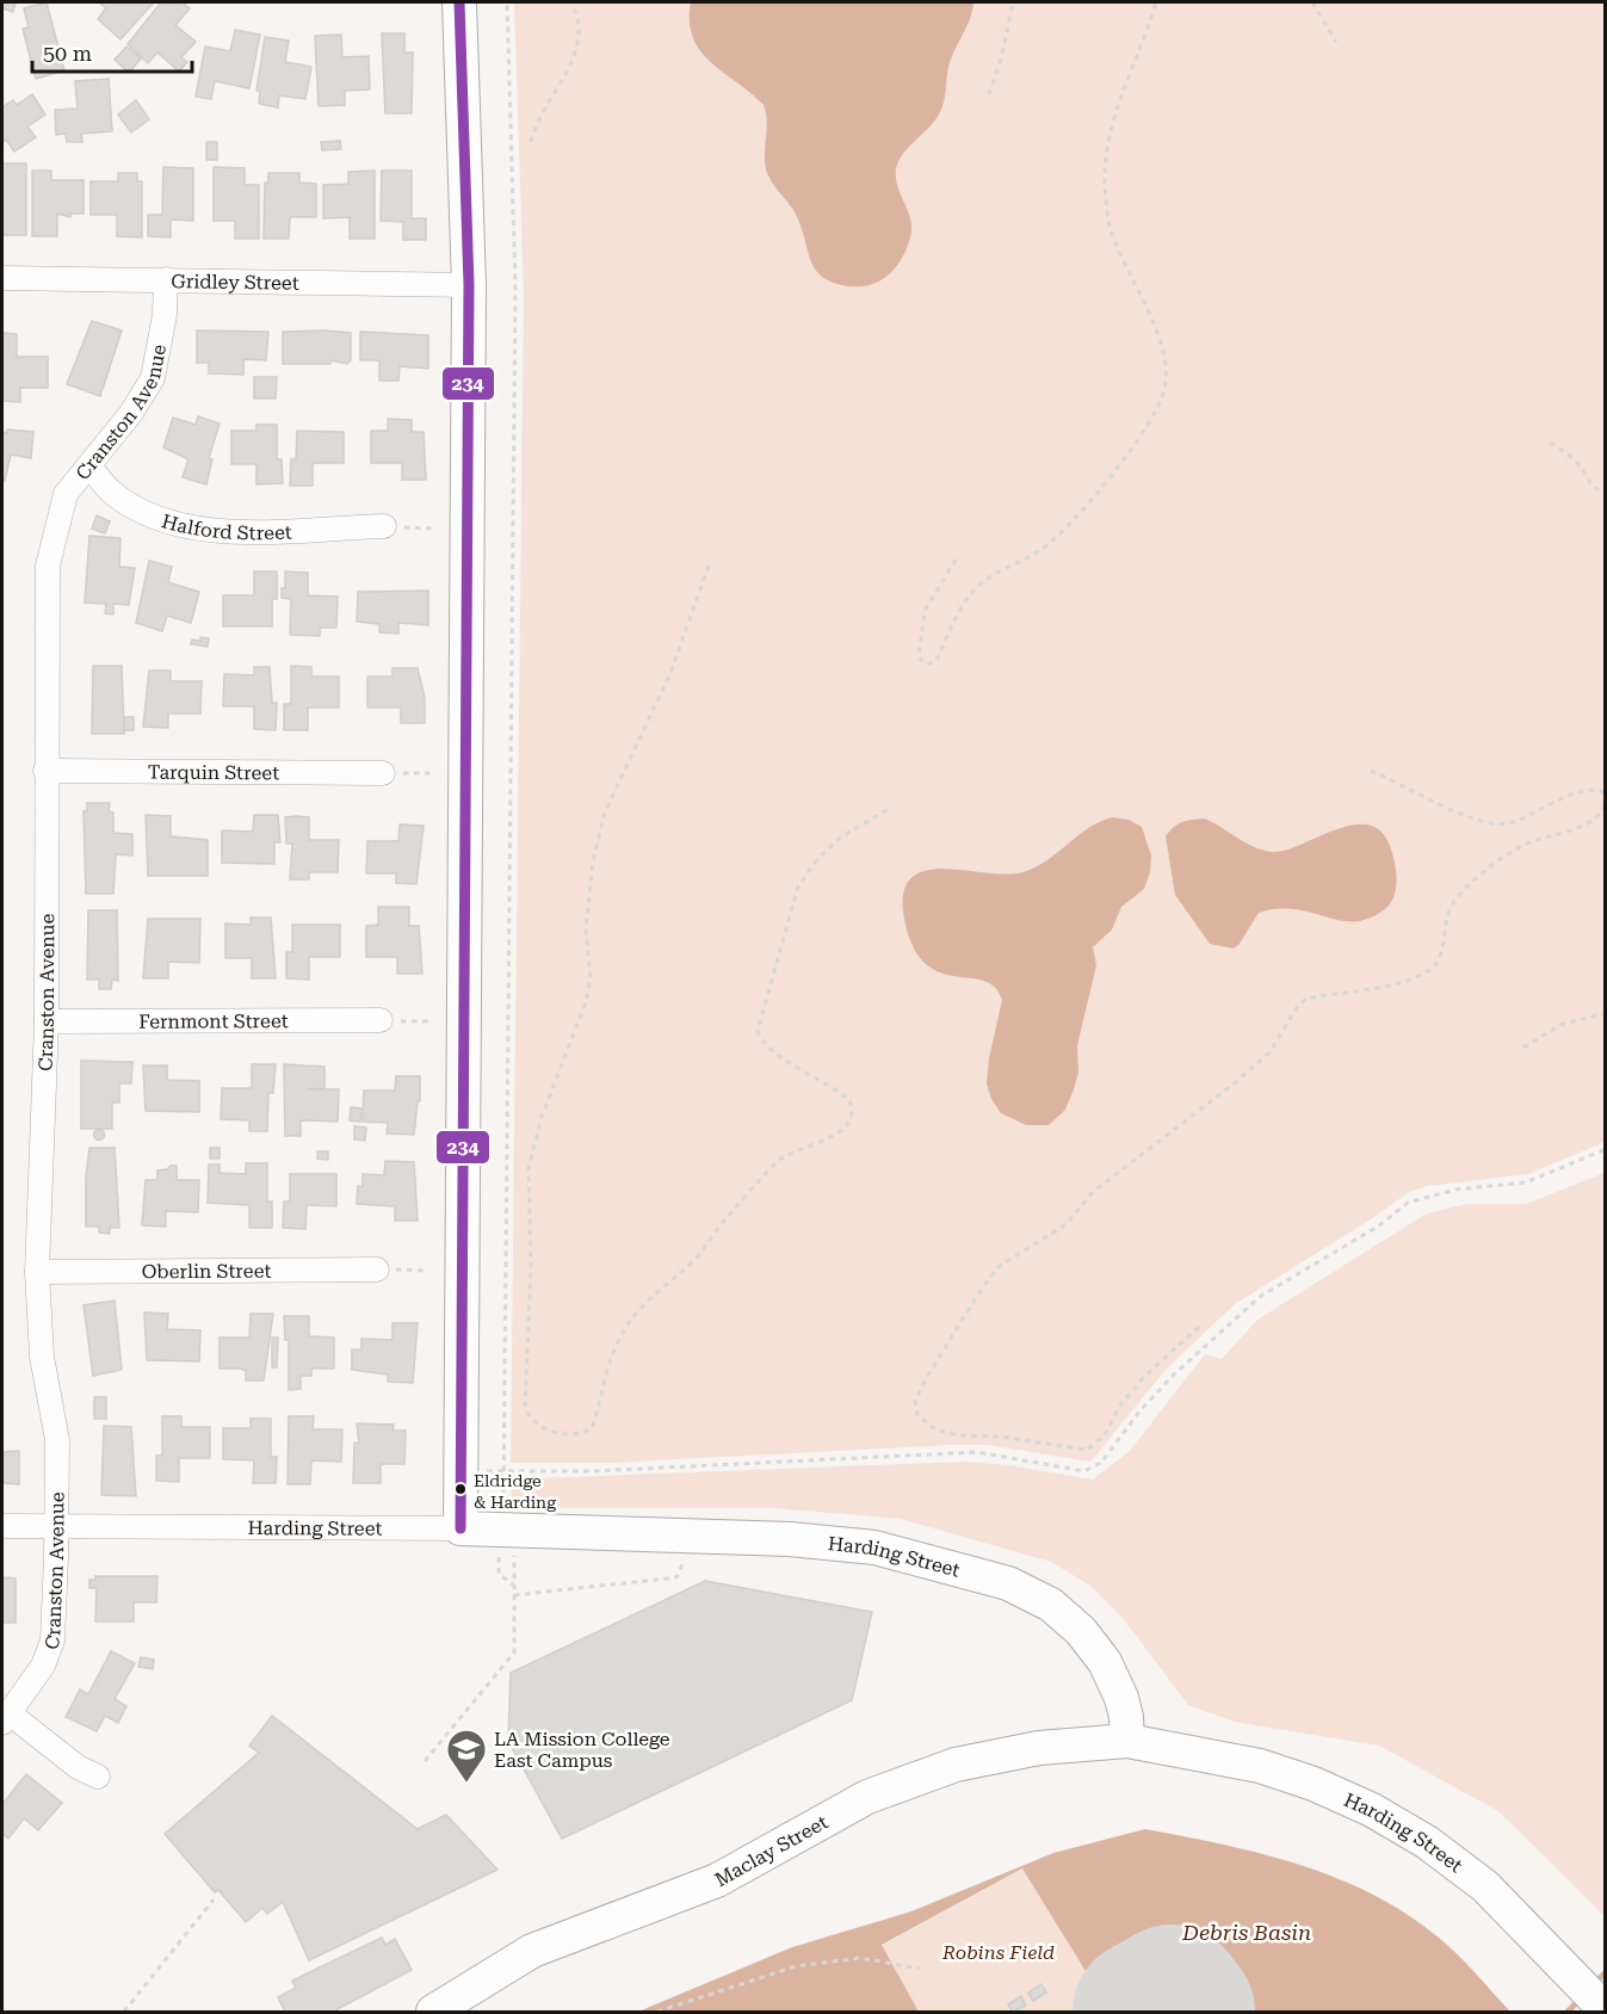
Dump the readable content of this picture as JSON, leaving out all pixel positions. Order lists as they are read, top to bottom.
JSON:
{
  "streets": {
    "street": [
      "Gridley Street",
      "Cranston Avenue",
      "Halford Street",
      "Tarquin Street",
      "Fernmont Street",
      "Oberlin Street",
      "Harding Street",
      "Maclay Street"
    ]
  },
  "crossings": [
    ["Gridley Street", "Cranston Avenue"],
    ["Cranston Avenue", "Halford Street"],
    ["Cranston Avenue", "Tarquin Street"],
    ["Cranston Avenue", "Fernmont Street"],
    ["Cranston Avenue", "Oberlin Street"],
    ["Cranston Avenue", "Harding Street"],
    ["Harding Street", "Maclay Street"]
  ],
  "water": ["Debris Basin"],
  "parks": ["Robins Field"],
  "places": {
    "other": ["Eldridge & Harding"],
    "school or university": ["LA Mission College East Campus"]
  },
  "lines": ["transit line 234"],
  "scale_bar": "50 m"
}
